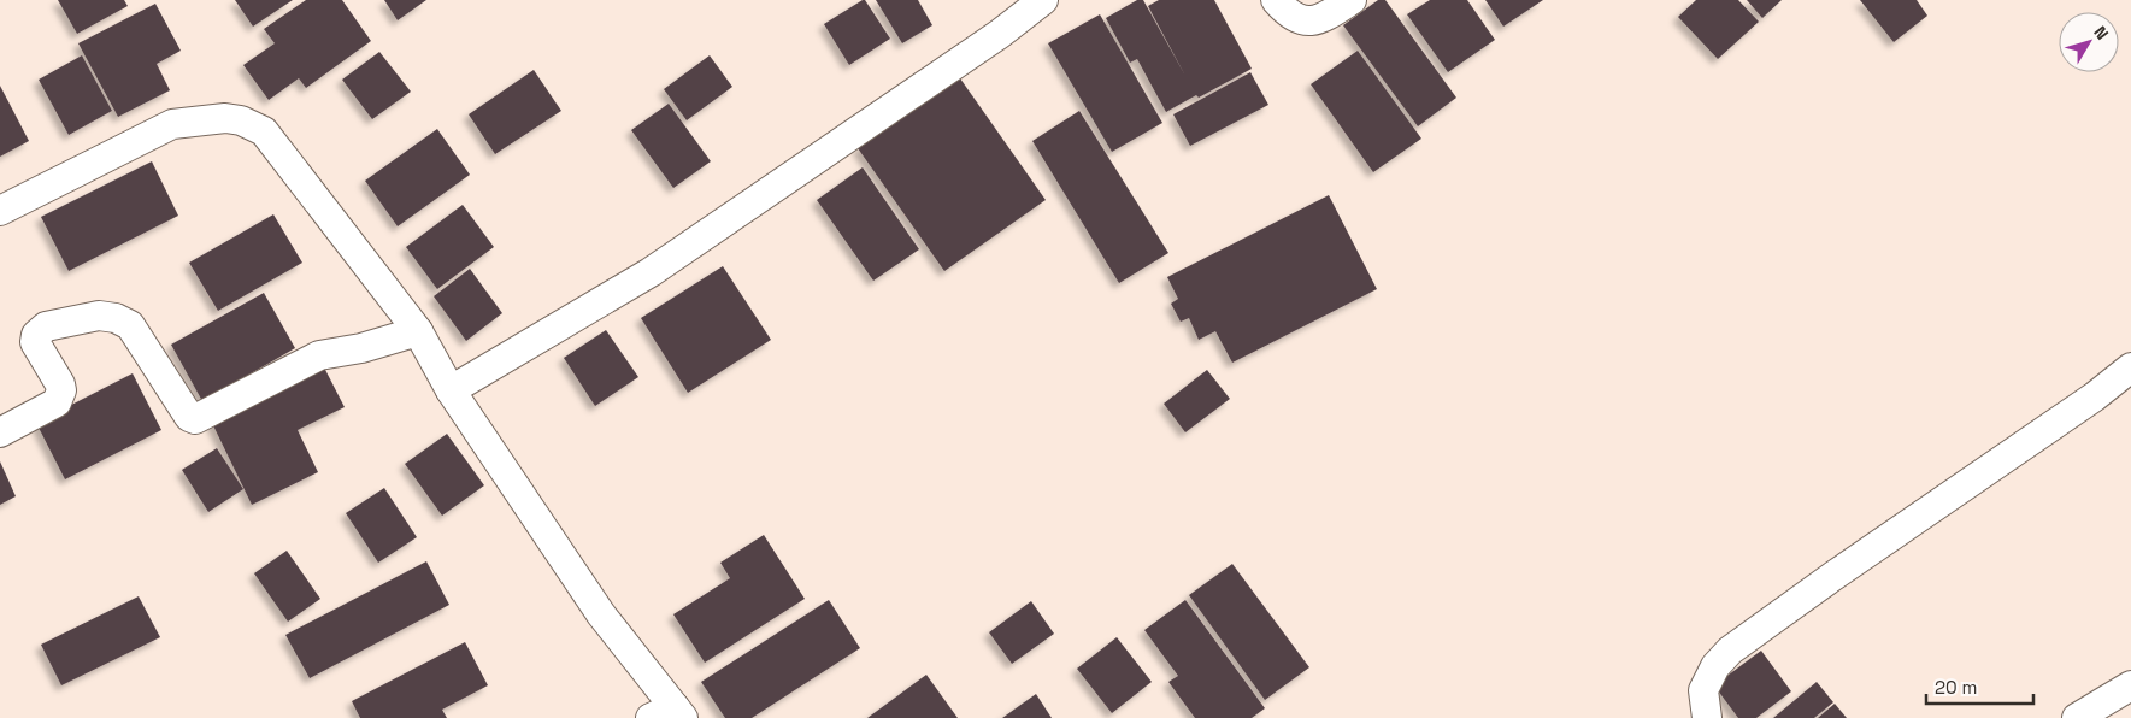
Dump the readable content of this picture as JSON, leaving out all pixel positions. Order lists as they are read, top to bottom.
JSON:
{
  "scale_bar": "20 m",
  "north": "top right"
}
